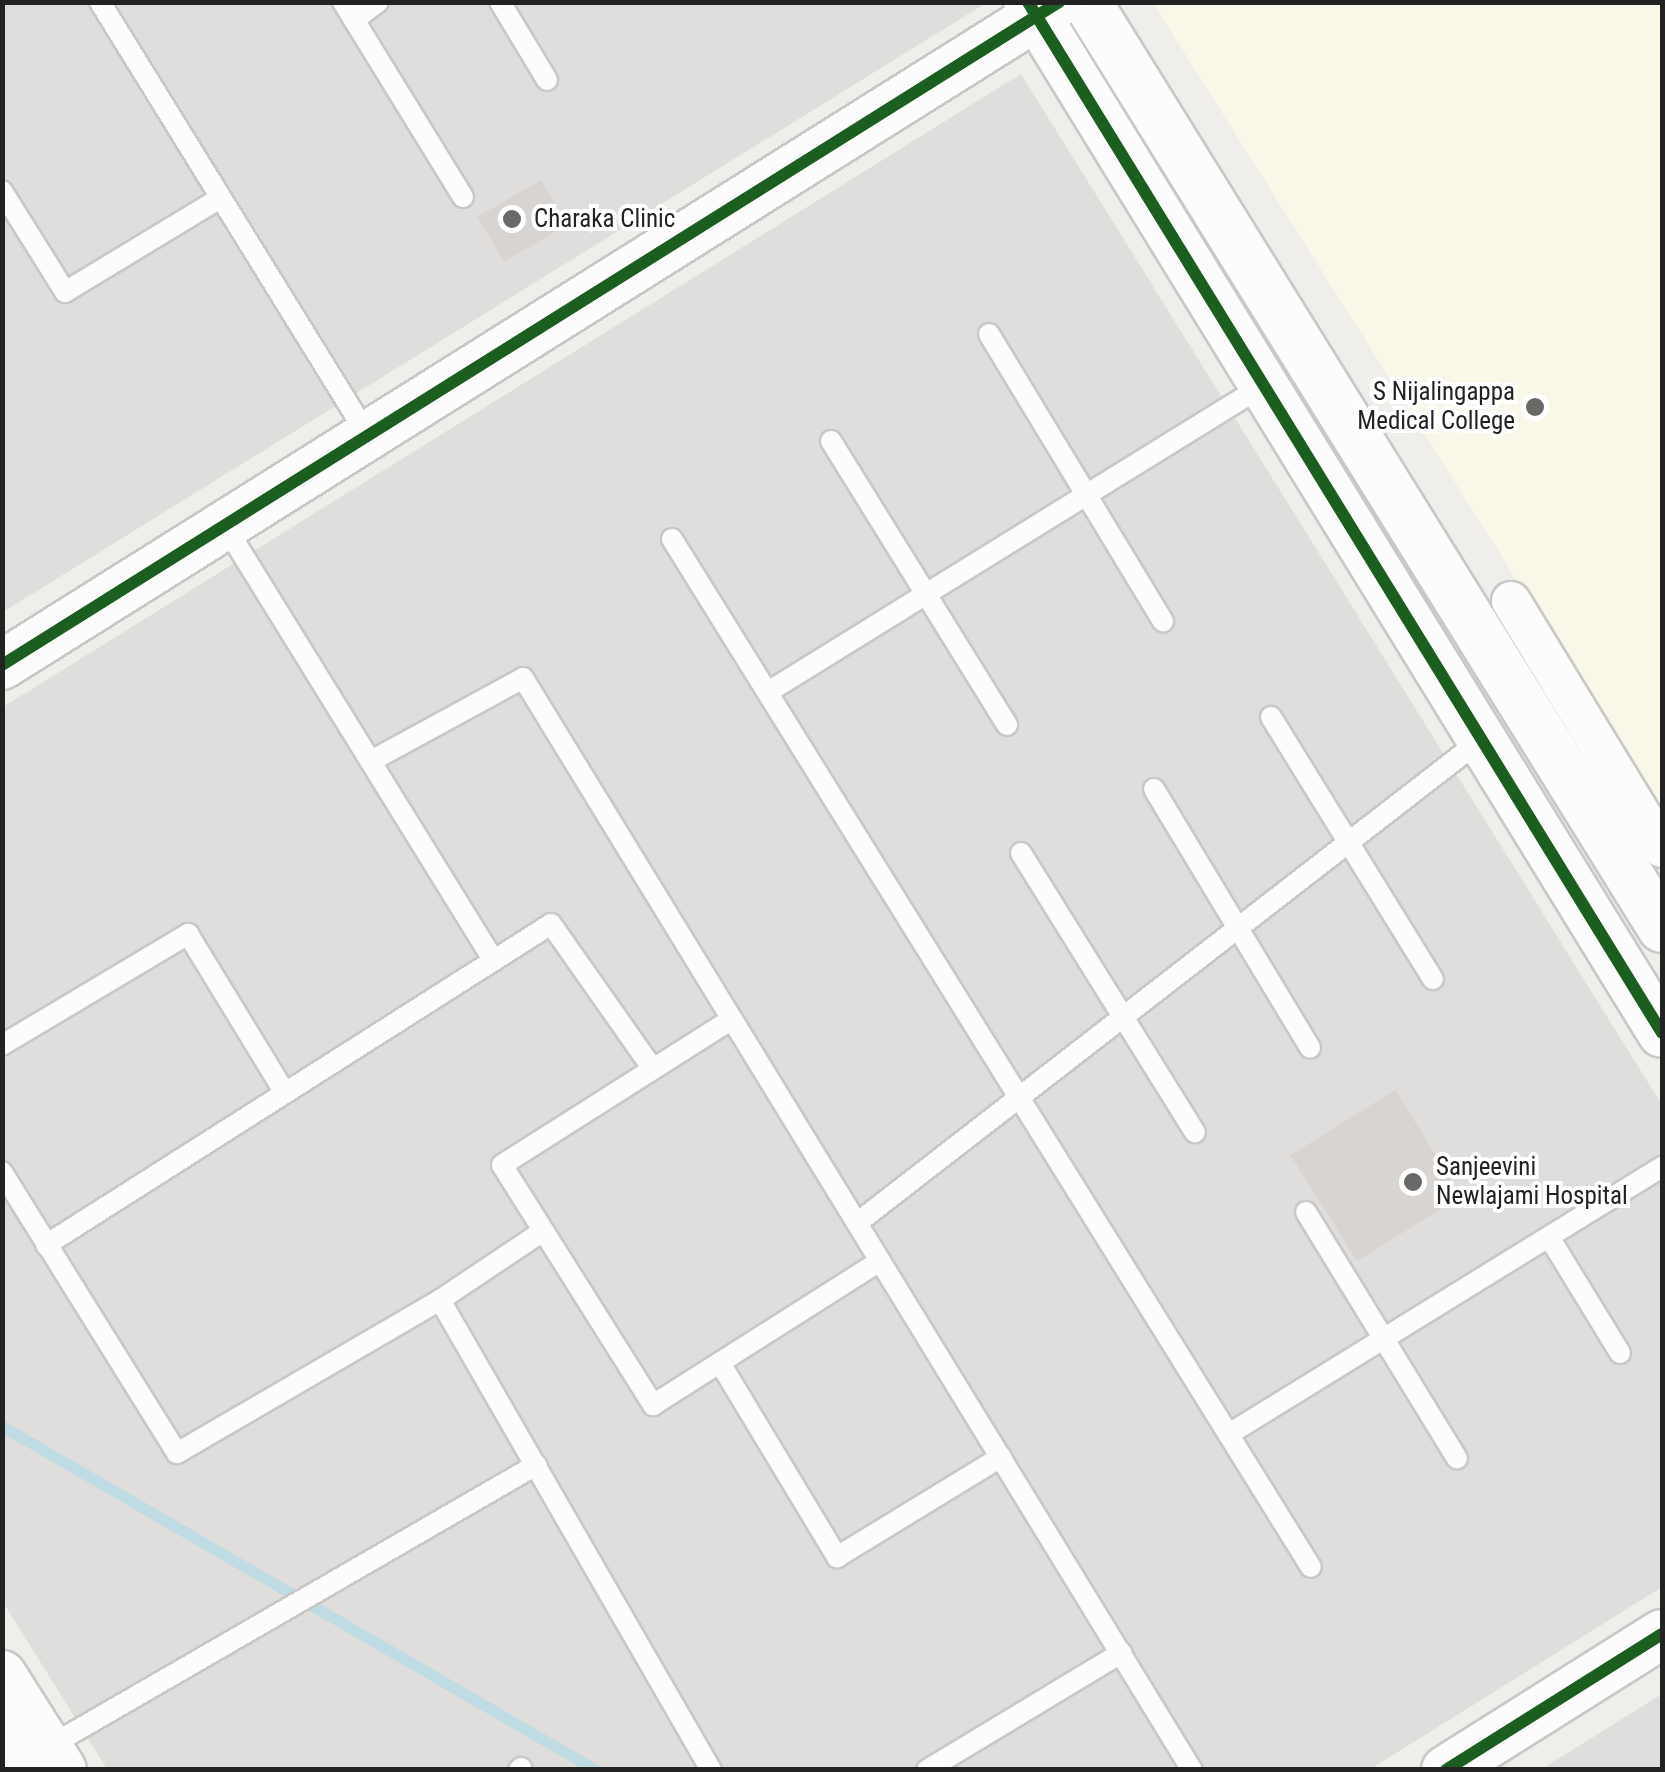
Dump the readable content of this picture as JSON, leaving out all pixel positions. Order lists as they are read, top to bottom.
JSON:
{
  "places": ["Charaka Clinic", "S Nijalingappa Medical College", "Sanjeevini Newlajami Hospital"]
}
